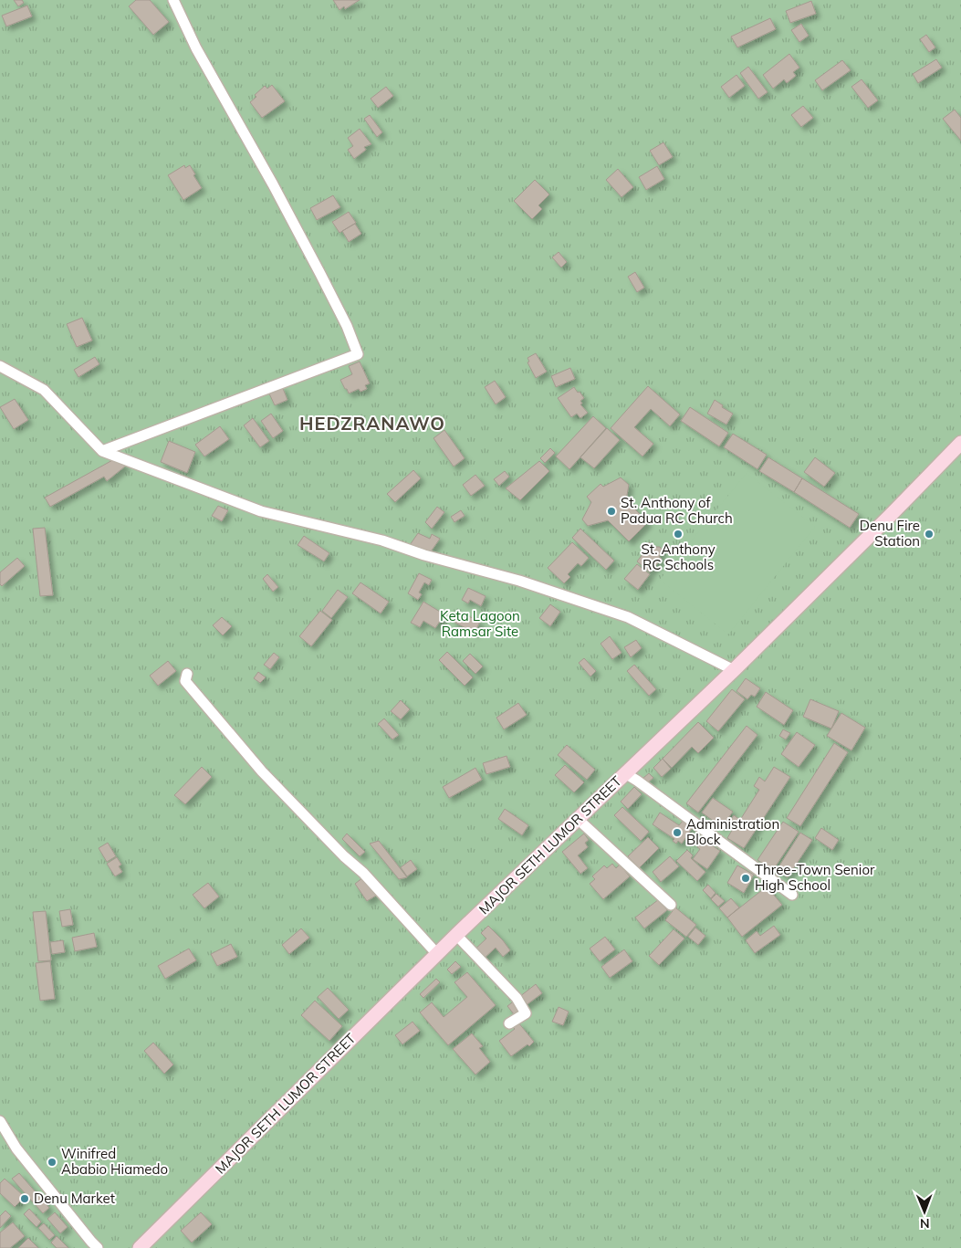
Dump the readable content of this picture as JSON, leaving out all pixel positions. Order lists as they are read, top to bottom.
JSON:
{
  "streets": {
    "main road": ["MAJOR SETH LUMOR STREET"]
  },
  "districts": ["HEDZRANAWO"],
  "parks": ["Keta Lagoon Ramsar Site"],
  "places": [
    "St. Anthony of Padua RC Church",
    "St. Anthony RC Schools",
    "Denu Fire Station",
    "Administration Block",
    "Three-Town Senior High School",
    "Winifred Ababio Hiamedo",
    "Denu Market"
  ],
  "north": "bottom"
}
